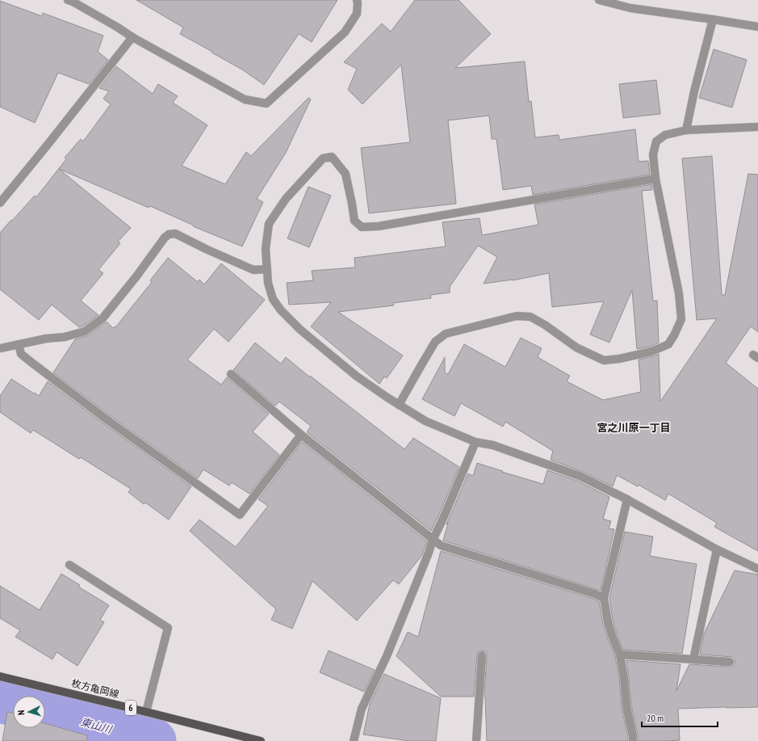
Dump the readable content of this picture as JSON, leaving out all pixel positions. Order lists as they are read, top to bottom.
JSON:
{
  "streets": {
    "main road": ["枚方亀岡線", "6"]
  },
  "districts": ["宮之川原一丁目"],
  "water": ["東山川"],
  "scale_bar": "20 m",
  "north": "left"
}
